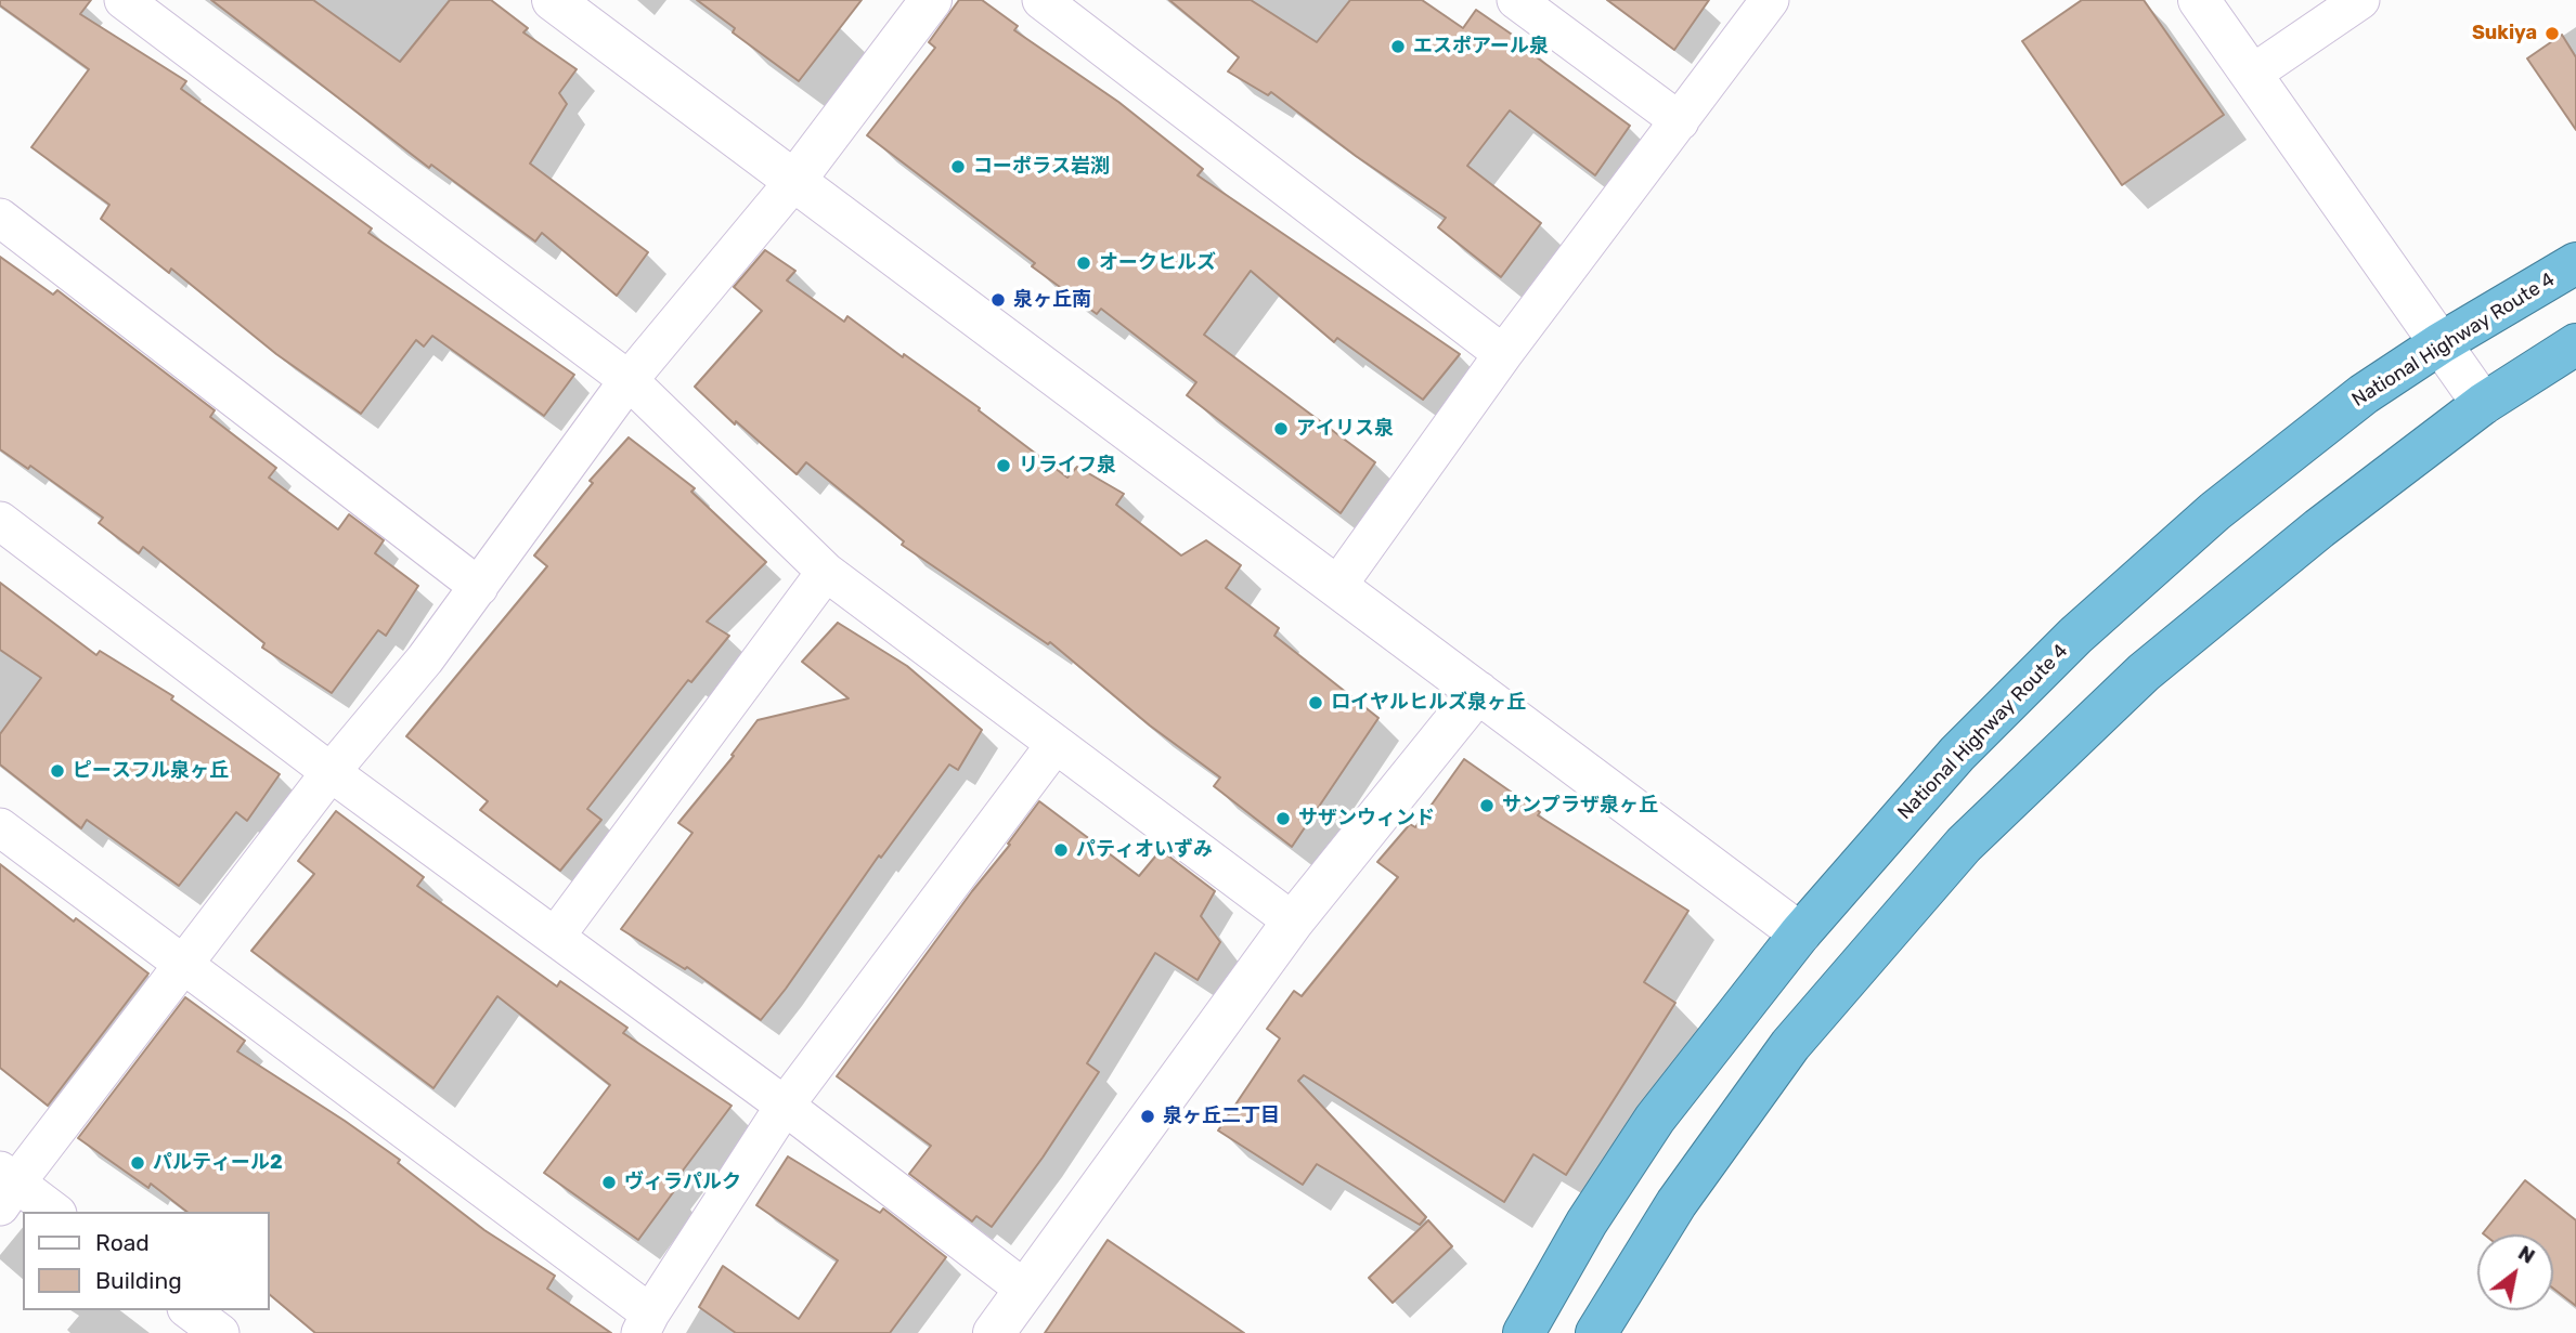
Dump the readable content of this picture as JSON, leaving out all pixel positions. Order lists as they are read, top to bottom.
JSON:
{
  "streets": {
    "highway": ["National Highway Route 4"]
  },
  "places": [
    "Sukiya",
    "エスポアール泉",
    "コーポラス岩渕",
    "オークヒルズ",
    "泉ヶ丘南",
    "アイリス泉",
    "リライフ泉",
    "ロイヤルヒルズ泉ヶ丘",
    "ピースフル泉ヶ丘",
    "サンプラザ泉ヶ丘",
    "サザンウィンド",
    "パティオいずみ",
    "泉ヶ丘二丁目",
    "パルティール2",
    "ヴィラパルク"
  ],
  "legend": ["Road", "Building"],
  "north": "top right"
}
